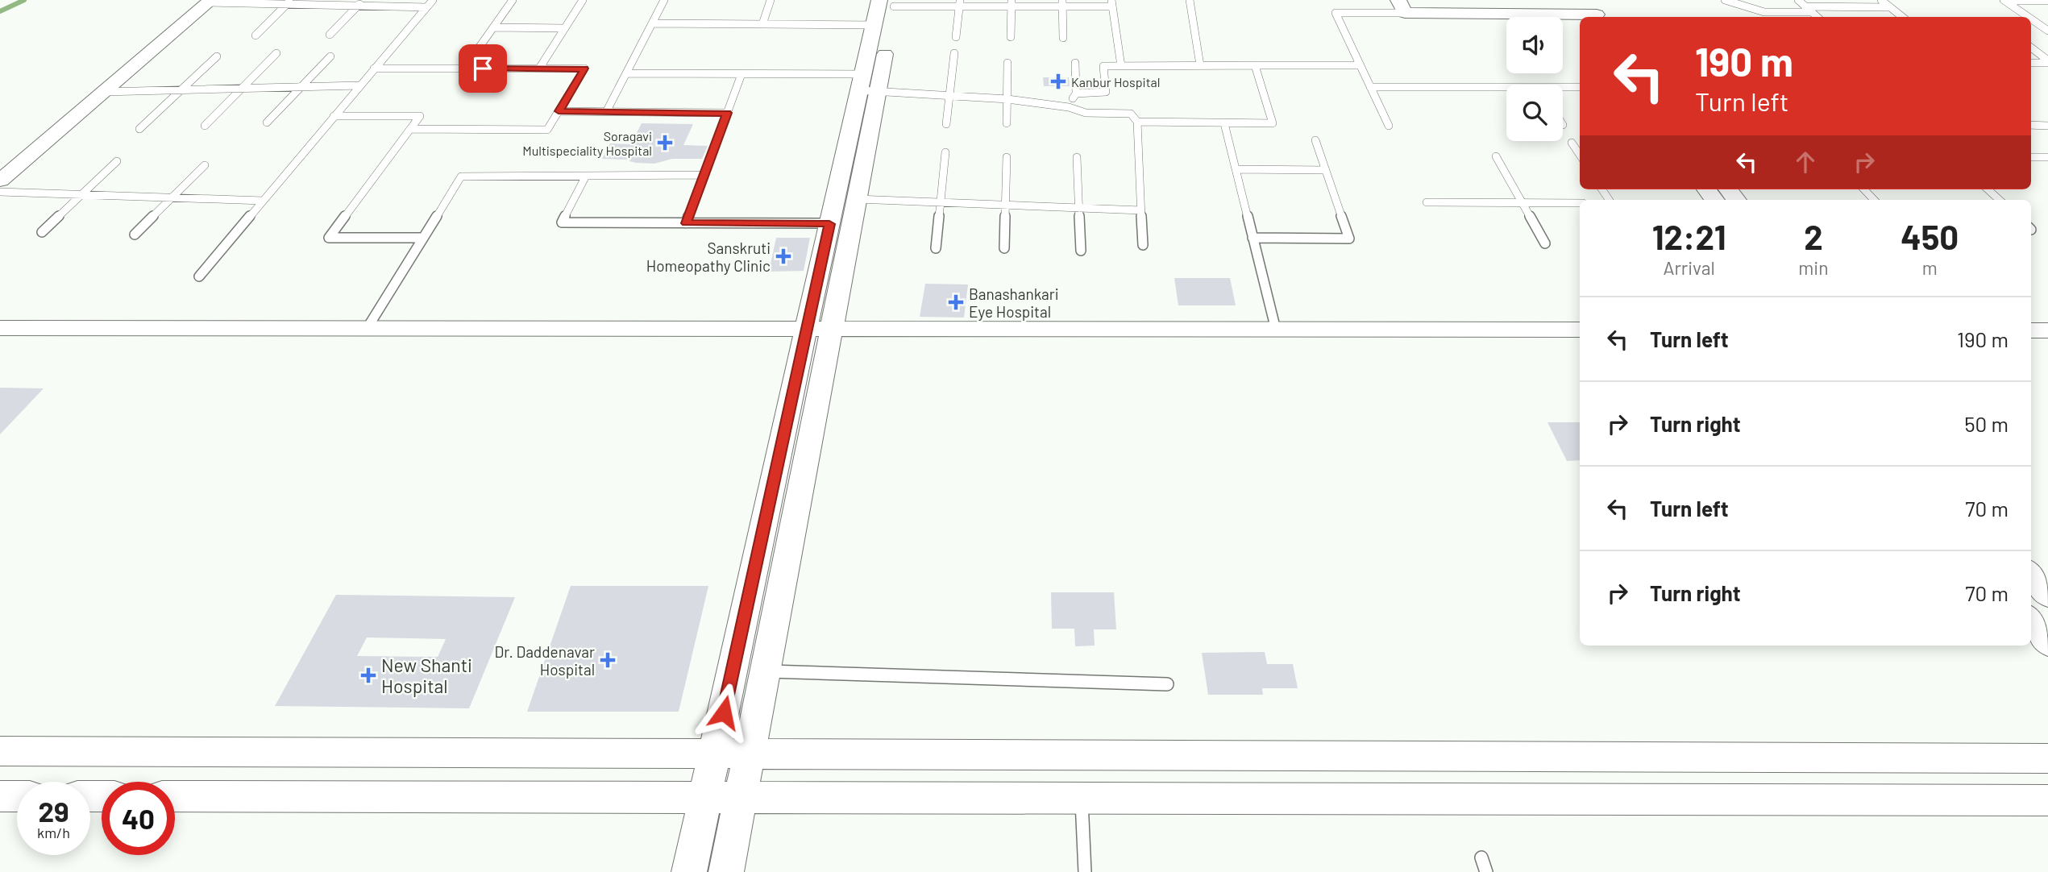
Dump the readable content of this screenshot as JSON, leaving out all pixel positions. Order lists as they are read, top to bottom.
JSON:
{
  "places": {
    "health": [
      "Kanbur Hospital",
      "Soragavi Multispeciality Hospital",
      "Sanskruti Homeopathy Clinic",
      "Banashankari Eye Hospital",
      "Dr. Daddenavar Hospital",
      "New Shanti Hospital"
    ]
  },
  "page": {
    "turn": ["190 m", "Turn left"],
    "eta": [
      "12:21",
      "Arrival",
      "2",
      "min",
      "450",
      "m"
    ],
    "list": [
      {
        "name": "Turn left",
        "value": "190 m"
      },
      {
        "name": "Turn right",
        "value": "50 m"
      },
      {
        "name": "Turn left",
        "value": "70 m"
      },
      {
        "name": "Turn right",
        "value": "70 m"
      }
    ],
    "speed": "29 km/h",
    "limit": "40"
  }
}
